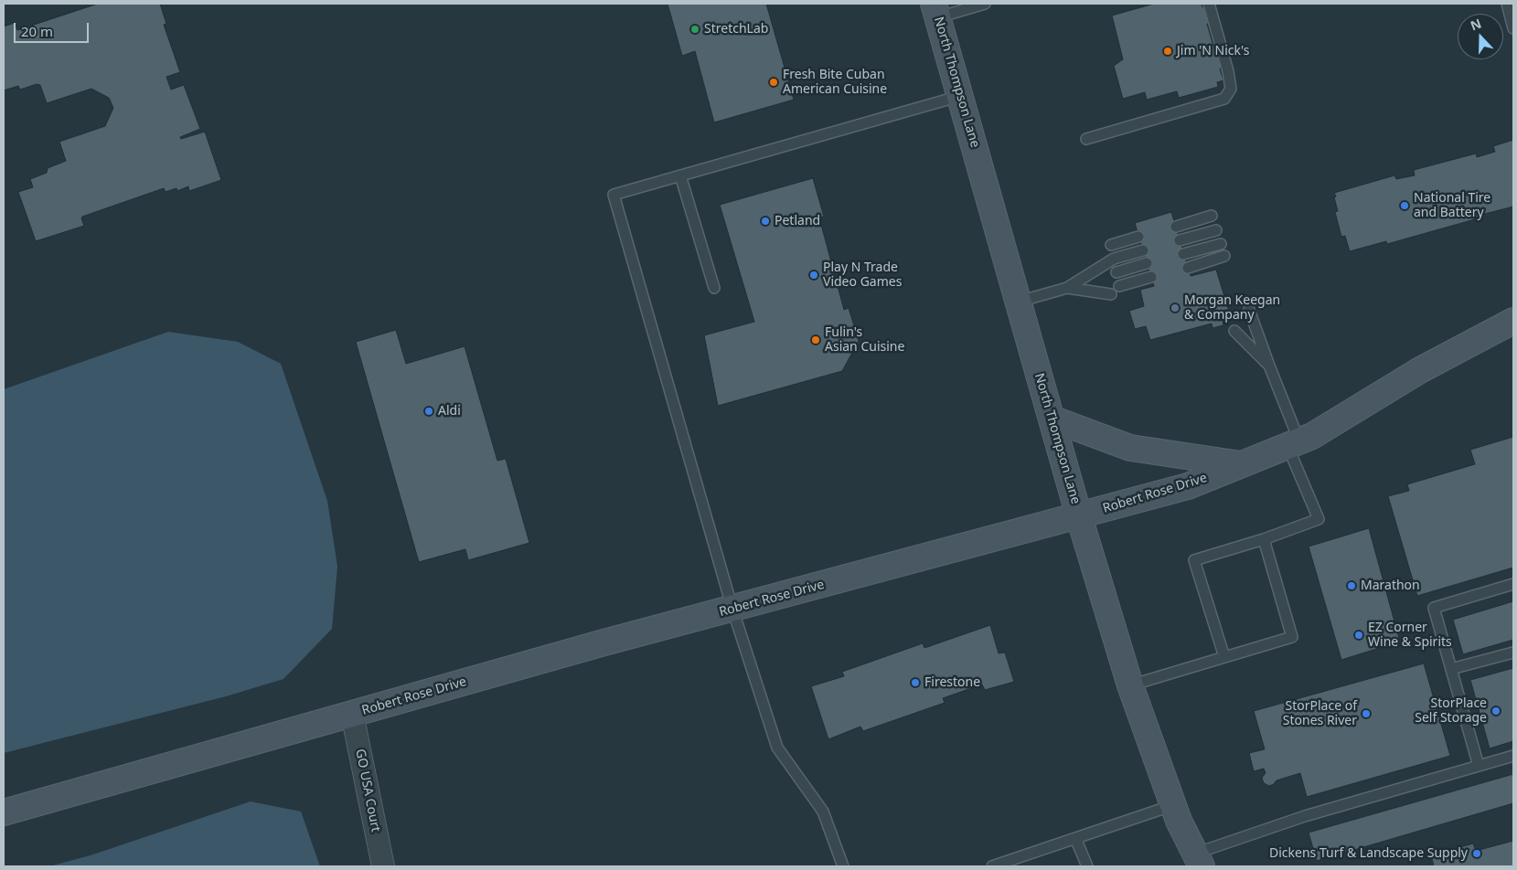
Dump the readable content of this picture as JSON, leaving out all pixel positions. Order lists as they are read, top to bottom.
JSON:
{
  "streets": {
    "street": ["North Thompson Lane", "Robert Rose Drive", "GO USA Court"]
  },
  "crossings": [
    ["North Thompson Lane", "Robert Rose Drive"],
    ["Robert Rose Drive", "GO USA Court"]
  ],
  "places": [
    "StretchLab",
    "Jim 'N Nick's",
    "Fresh Bite Cuban American Cuisine",
    "National Tire and Battery",
    "Petland",
    "Play N Trade Video Games",
    "Morgan Keegan & Company",
    "Fulin's Asian Cuisine",
    "Aldi",
    "Marathon",
    "EZ Corner Wine & Spirits",
    "Firestone",
    "StorPlace Self Storage",
    "StorPlace of Stones River",
    "Dickens Turf & Landscape Supply"
  ],
  "scale_bar": "20 m",
  "north": "top"
}
